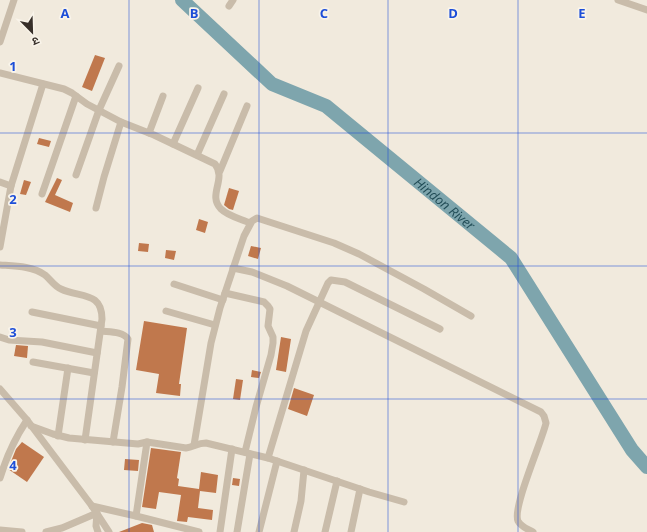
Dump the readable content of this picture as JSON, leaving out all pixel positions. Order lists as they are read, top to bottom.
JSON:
{
  "water": ["Hindon River"],
  "north": "bottom right",
  "grid": {
    "columns": [
      "A",
      "B",
      "C",
      "D",
      "E"
    ],
    "rows": [
      "1",
      "2",
      "3",
      "4"
    ]
  }
}
